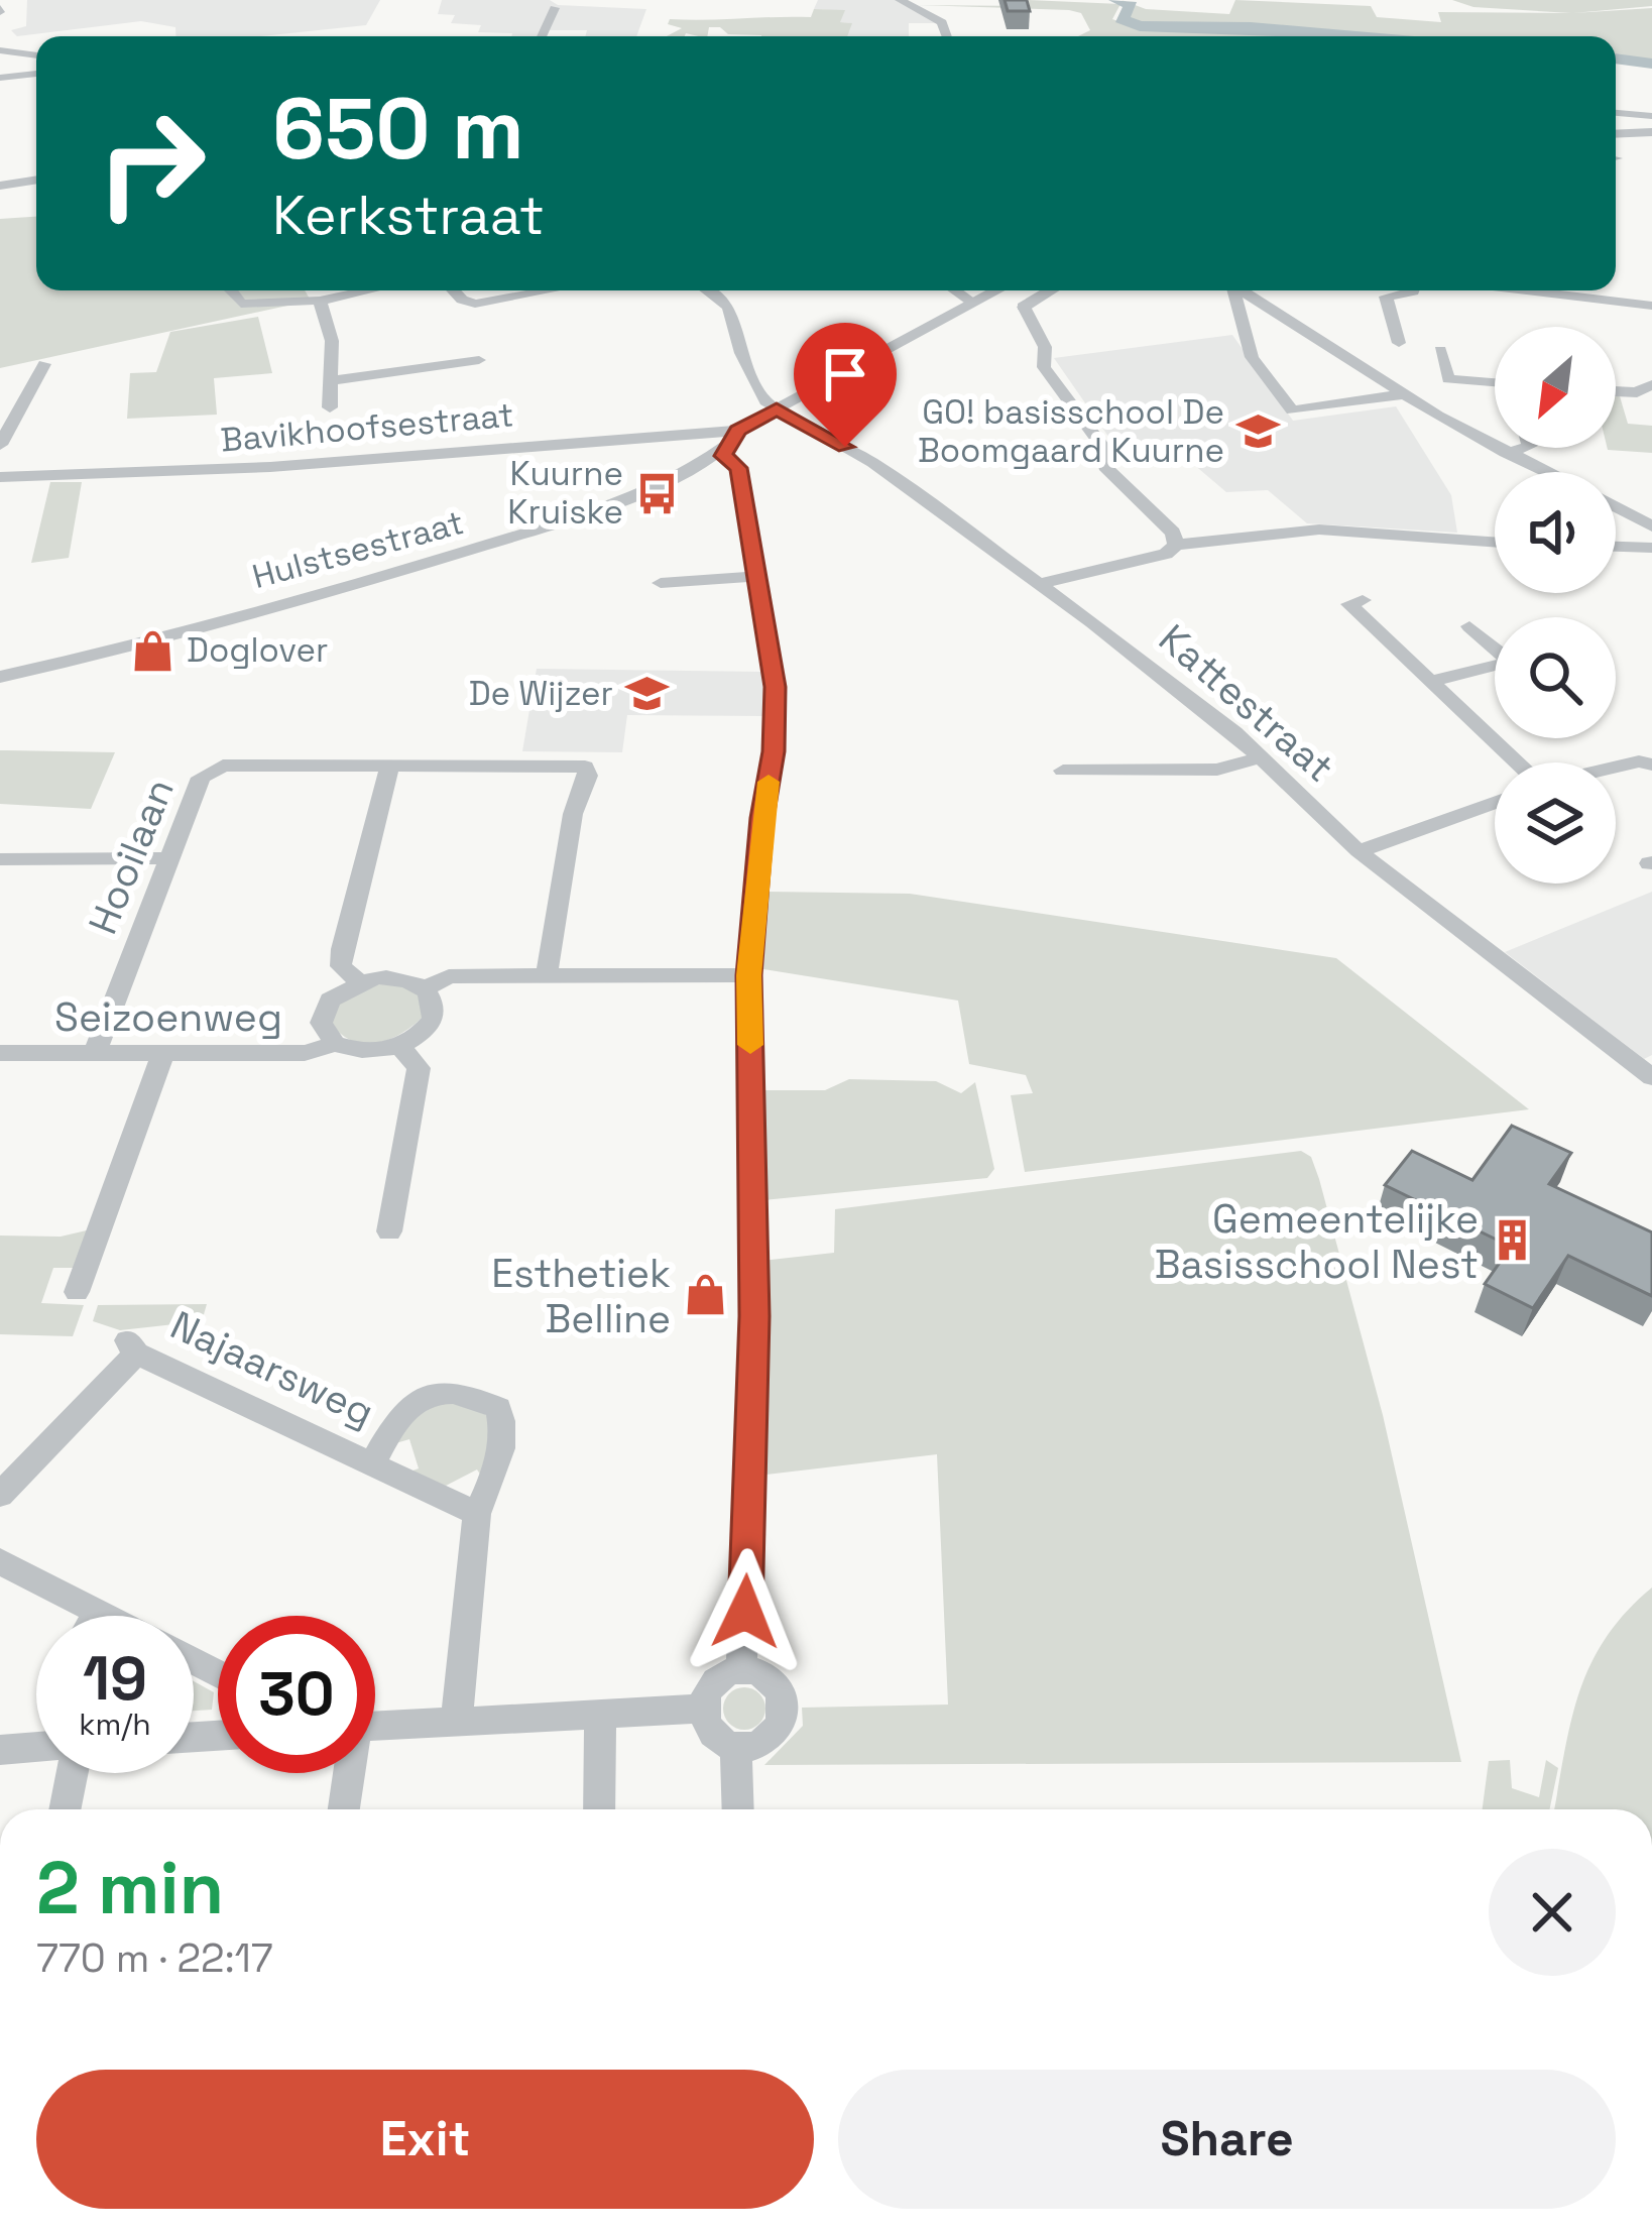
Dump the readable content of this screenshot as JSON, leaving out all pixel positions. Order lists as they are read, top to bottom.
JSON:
{
  "streets": {
    "street": [
      "Bavikhoofsestraat",
      "Hulstsestraat",
      "Kattestraat",
      "Hooilaan",
      "Seizoenweg",
      "Najaarsweg"
    ]
  },
  "crossings": [
    ["Hooilaan", "Seizoenweg"]
  ],
  "places": {
    "school or university": ["GO! basisschool De Boomgaard Kuurne", "De Wijzer"],
    "bus stop": ["Kuurne Kruiske"],
    "shop": ["Doglover", "Esthetiek Belline"],
    "building": ["Gemeentelijke Basisschool Nest"]
  },
  "north": "bottom left",
  "page": {
    "turn": ["650 m", "Kerkstraat"],
    "speed": "19 km/h",
    "limit": "30",
    "heading": ["2 min", "770 m · 22:17"],
    "buttons": ["Exit", "Share"]
  }
}
